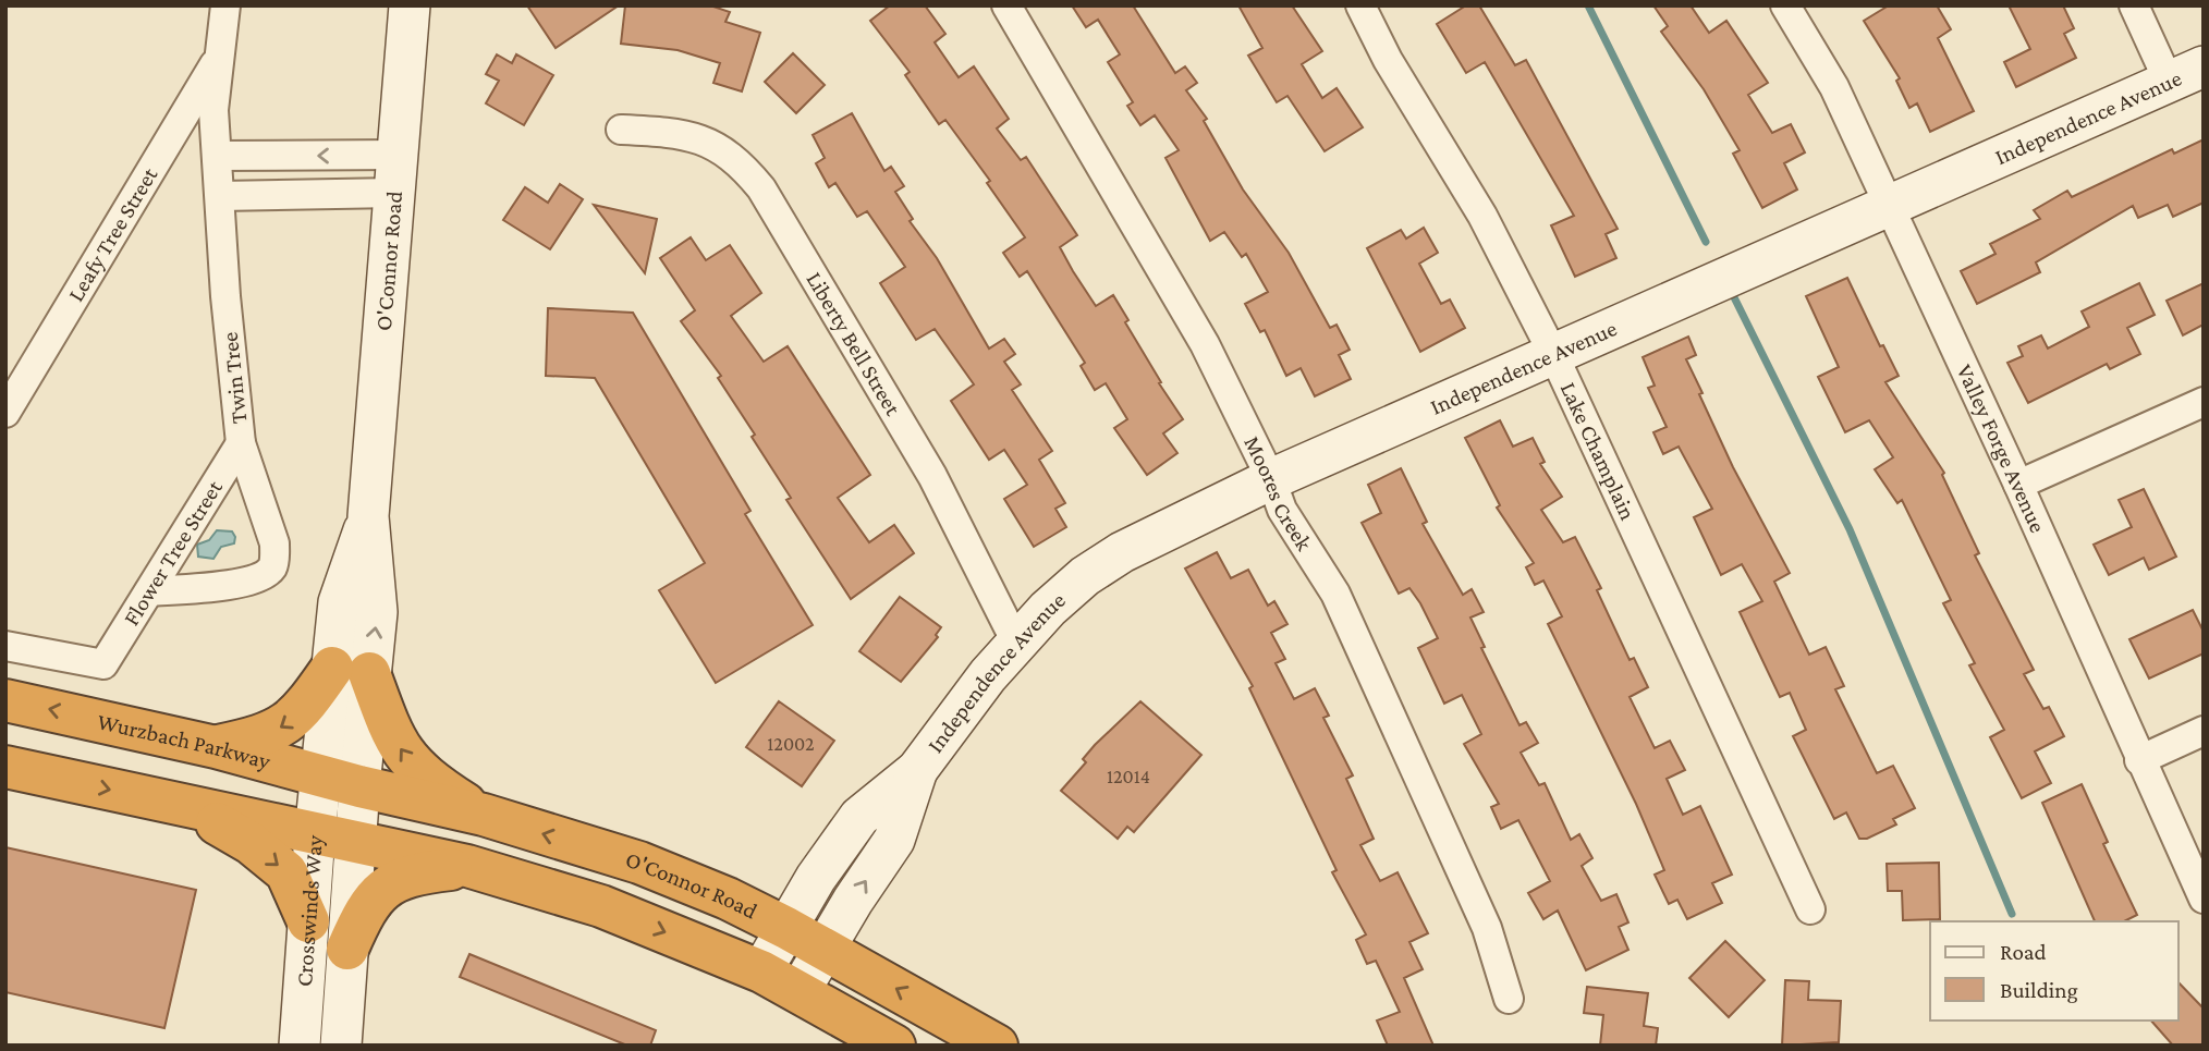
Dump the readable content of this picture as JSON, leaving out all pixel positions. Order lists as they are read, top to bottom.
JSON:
{
  "streets": {
    "highway": ["O'Connor Road", "Wurzbach Parkway"],
    "street": [
      "Independence Avenue",
      "Leafy Tree Street",
      "Liberty Bell Street",
      "Twin Tree",
      "Valley Forge Avenue",
      "Lake Champlain",
      "Moores Creek",
      "Flower Tree Street",
      "Crosswinds Way"
    ]
  },
  "crossings": [
    ["Independence Avenue", "O'Connor Road"],
    ["Independence Avenue", "Liberty Bell Street"],
    ["Independence Avenue", "Valley Forge Avenue"],
    ["Independence Avenue", "Lake Champlain"],
    ["Independence Avenue", "Moores Creek"],
    ["Leafy Tree Street", "Twin Tree"],
    ["O'Connor Road", "Wurzbach Parkway"],
    ["O'Connor Road", "Crosswinds Way"],
    ["Twin Tree", "Flower Tree Street"],
    ["Wurzbach Parkway", "Crosswinds Way"]
  ],
  "house_numbers": ["12002", "12014"],
  "legend": ["Road", "Building"]
}
